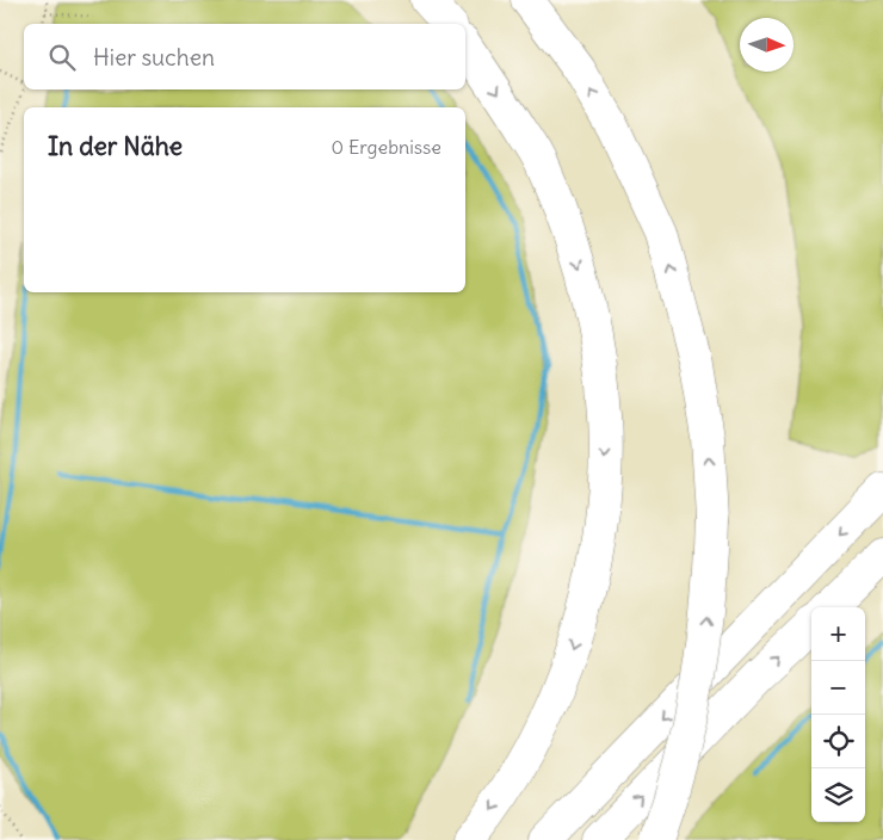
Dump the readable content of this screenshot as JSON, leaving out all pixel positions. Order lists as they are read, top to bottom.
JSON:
{
  "north": "right",
  "page": {
    "search": "Hier suchen",
    "heading": ["In der Nähe", "0 Ergebnisse"],
    "map_buttons": ["+", "−"]
  }
}
